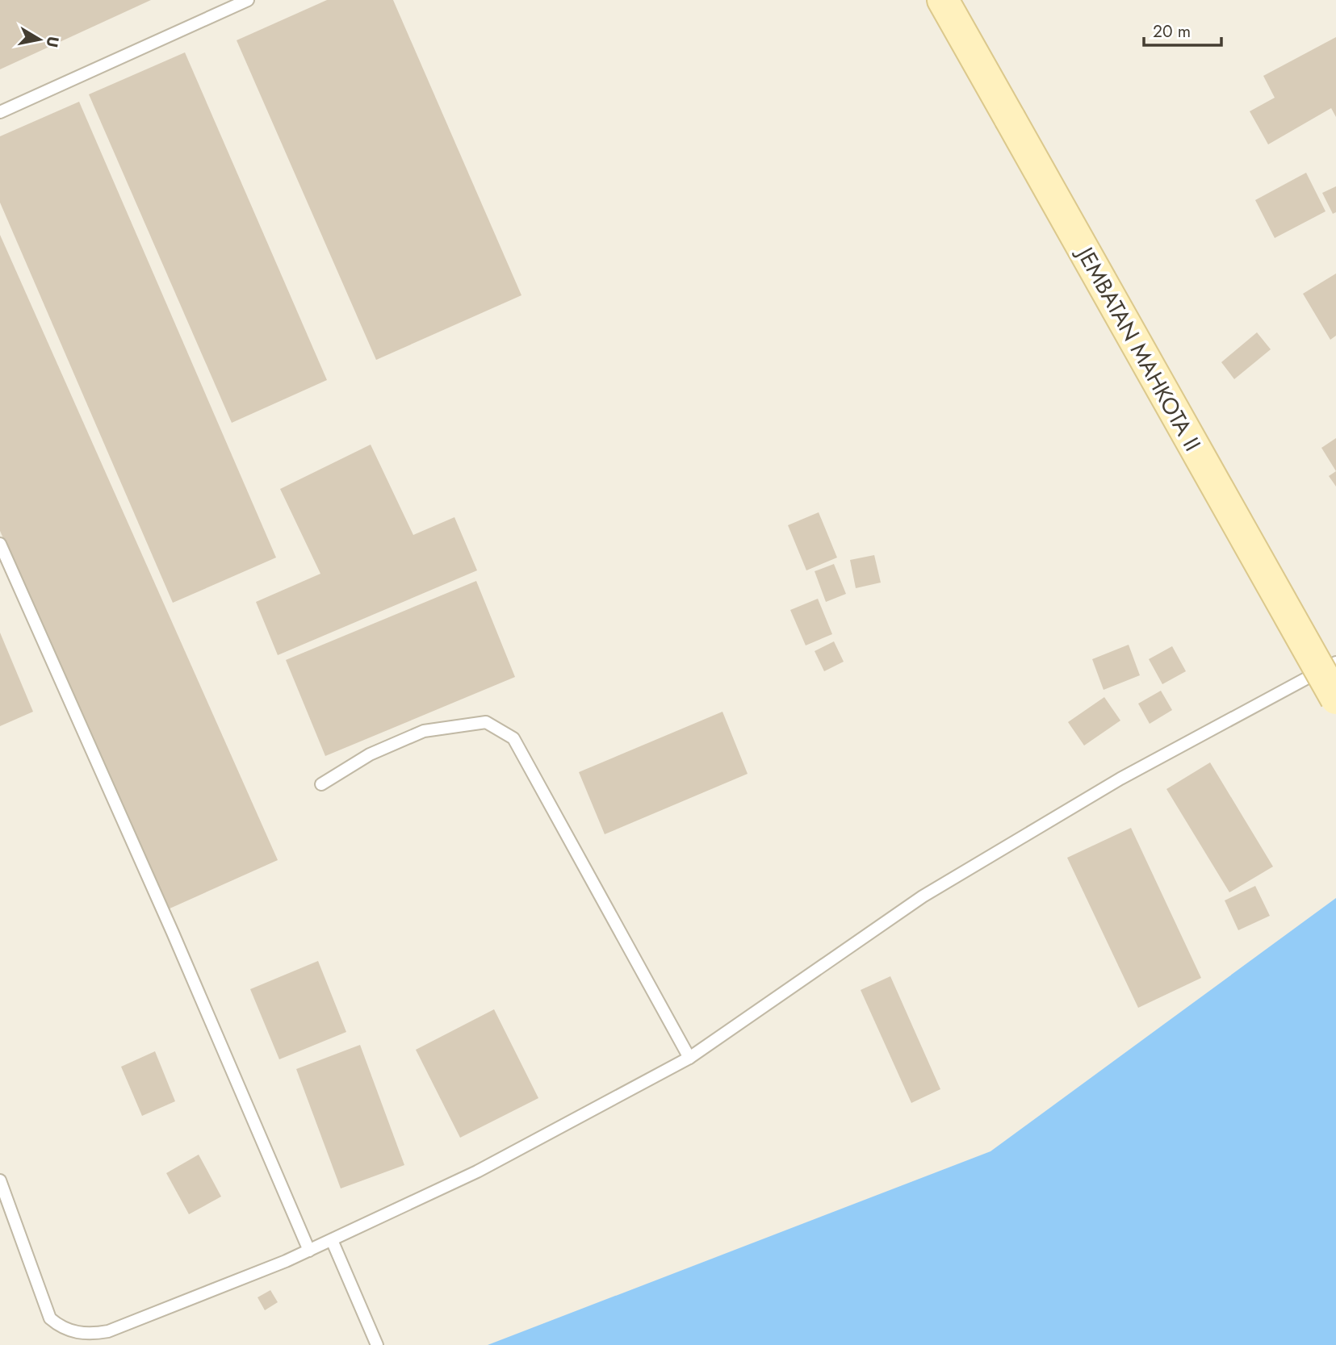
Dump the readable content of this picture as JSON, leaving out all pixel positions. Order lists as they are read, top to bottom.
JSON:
{
  "streets": {
    "main road": ["JEMBATAN MAHKOTA II"]
  },
  "scale_bar": "20 m",
  "north": "right"
}
